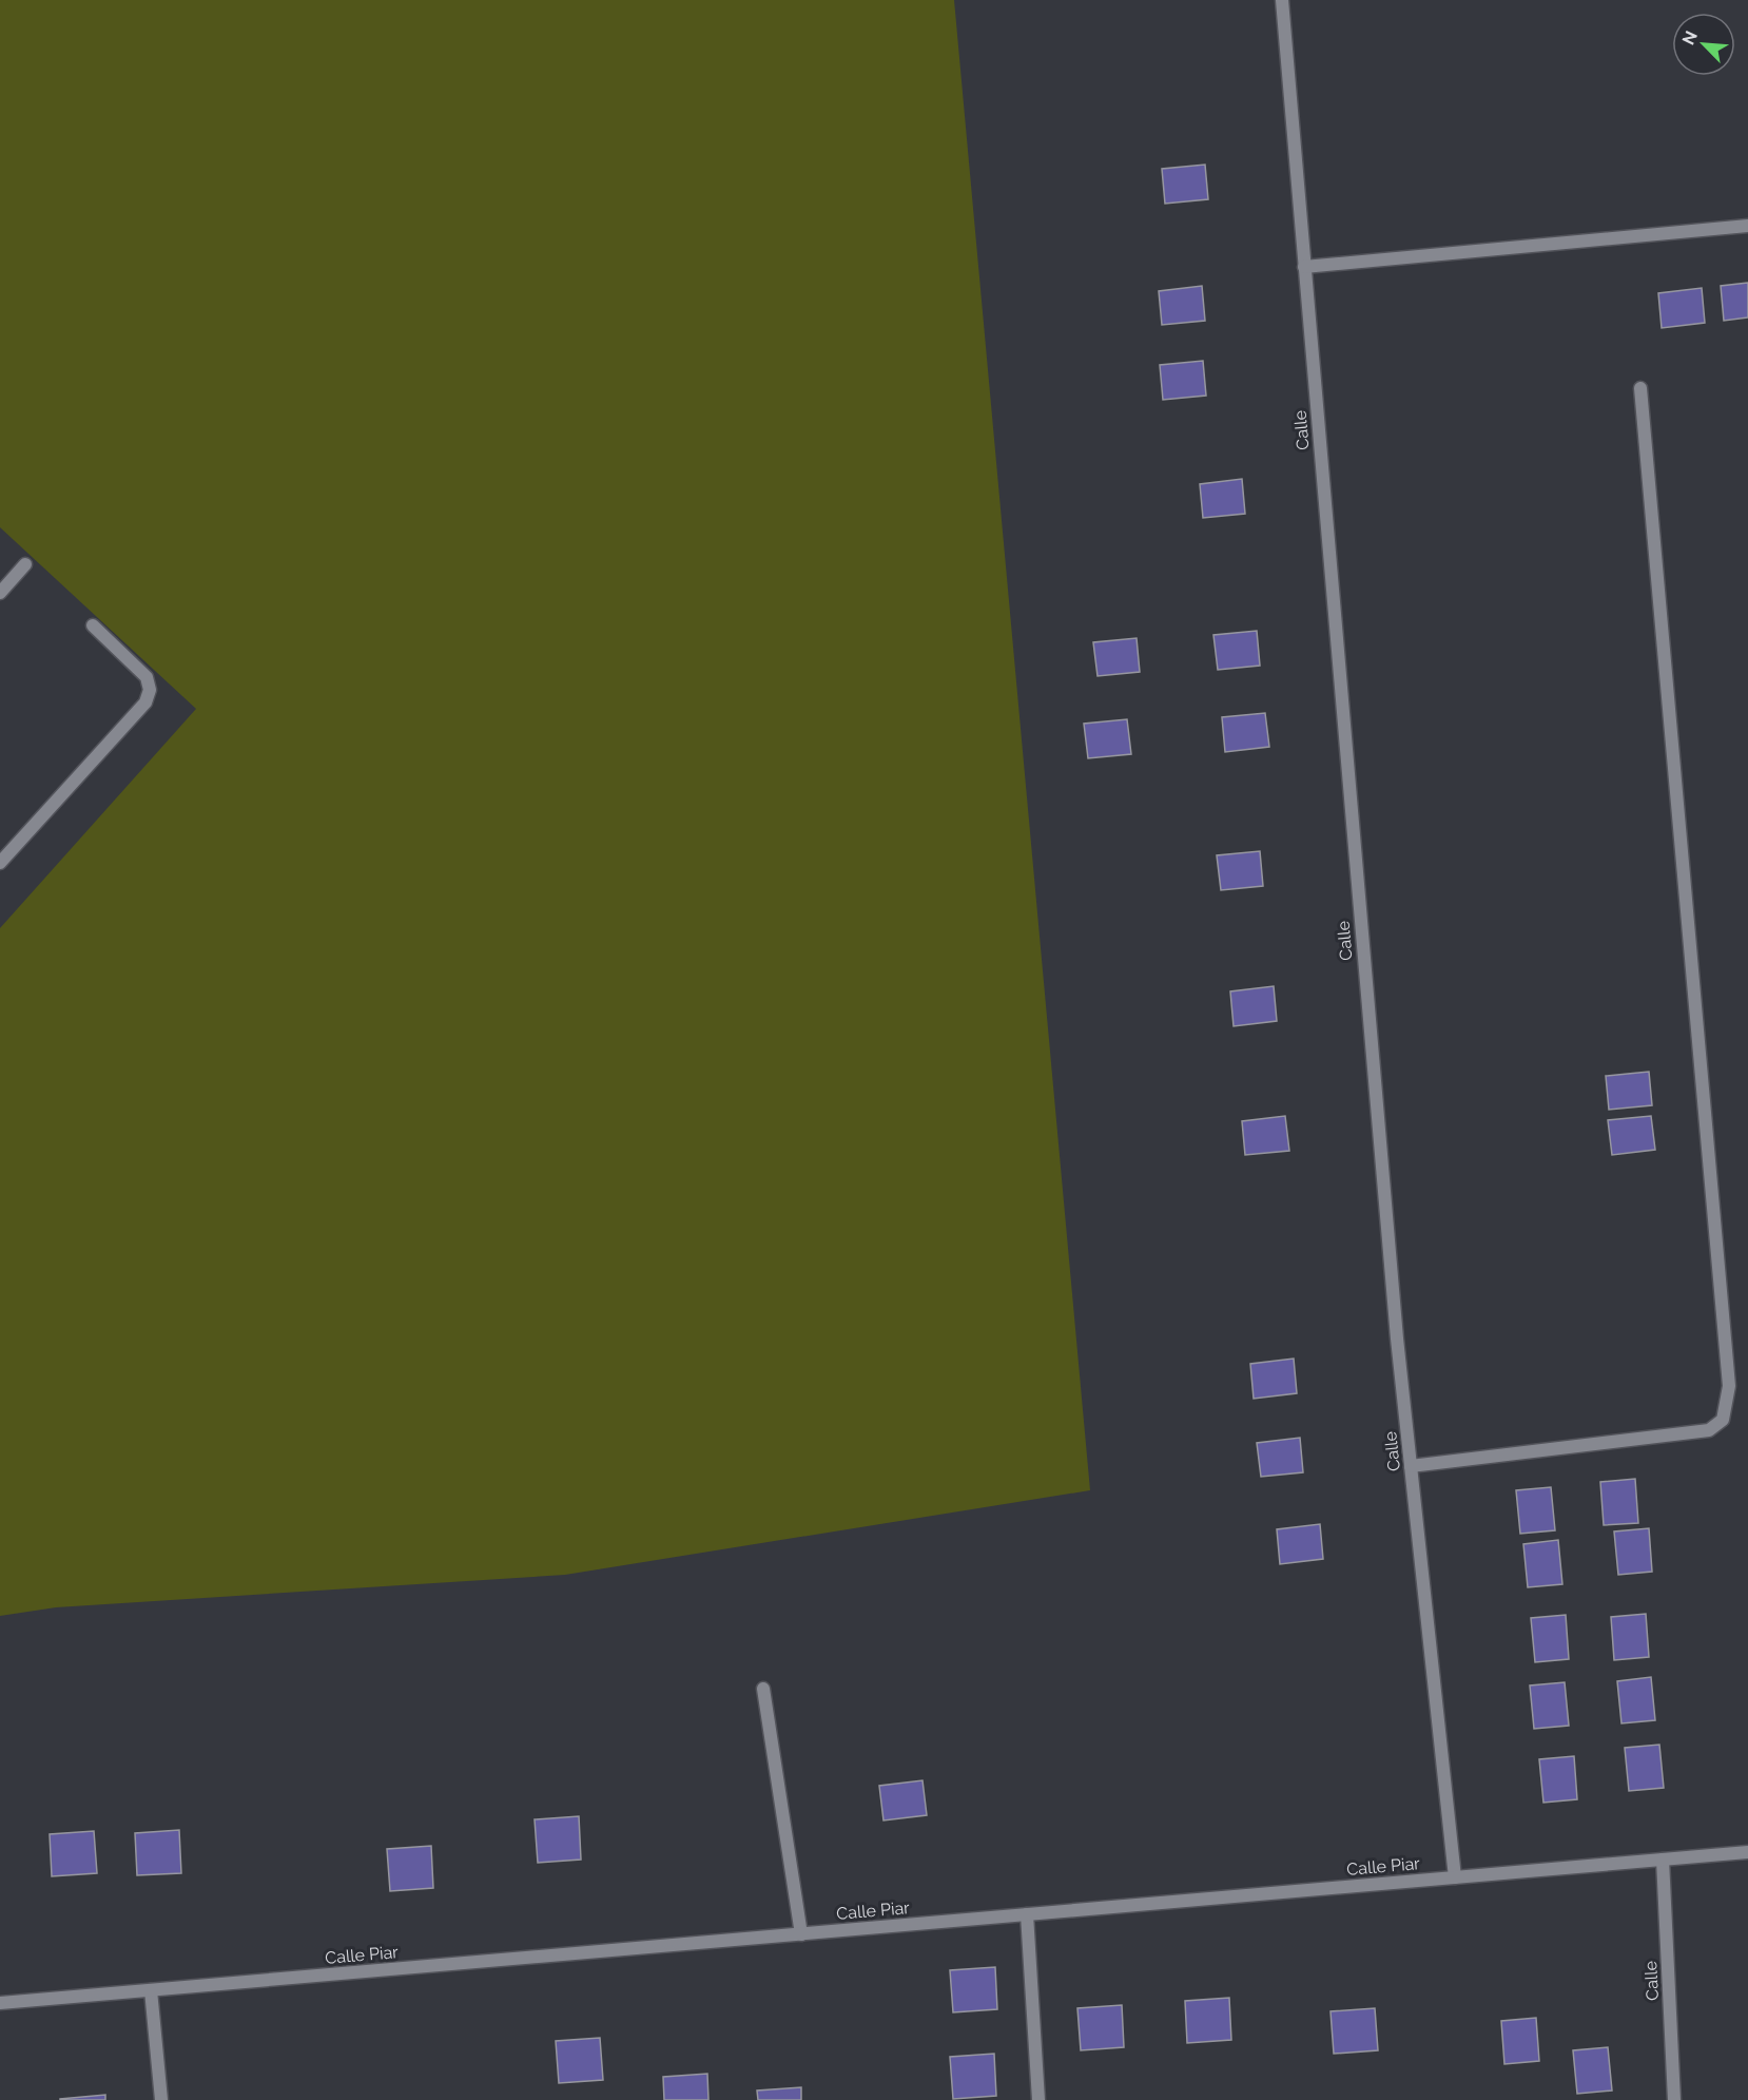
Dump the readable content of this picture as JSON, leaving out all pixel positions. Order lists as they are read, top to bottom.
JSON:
{
  "streets": {
    "street": ["Calle", "Calle Piar"]
  },
  "crossings": [
    ["Calle", "Calle Piar"]
  ],
  "north": "top left"
}
